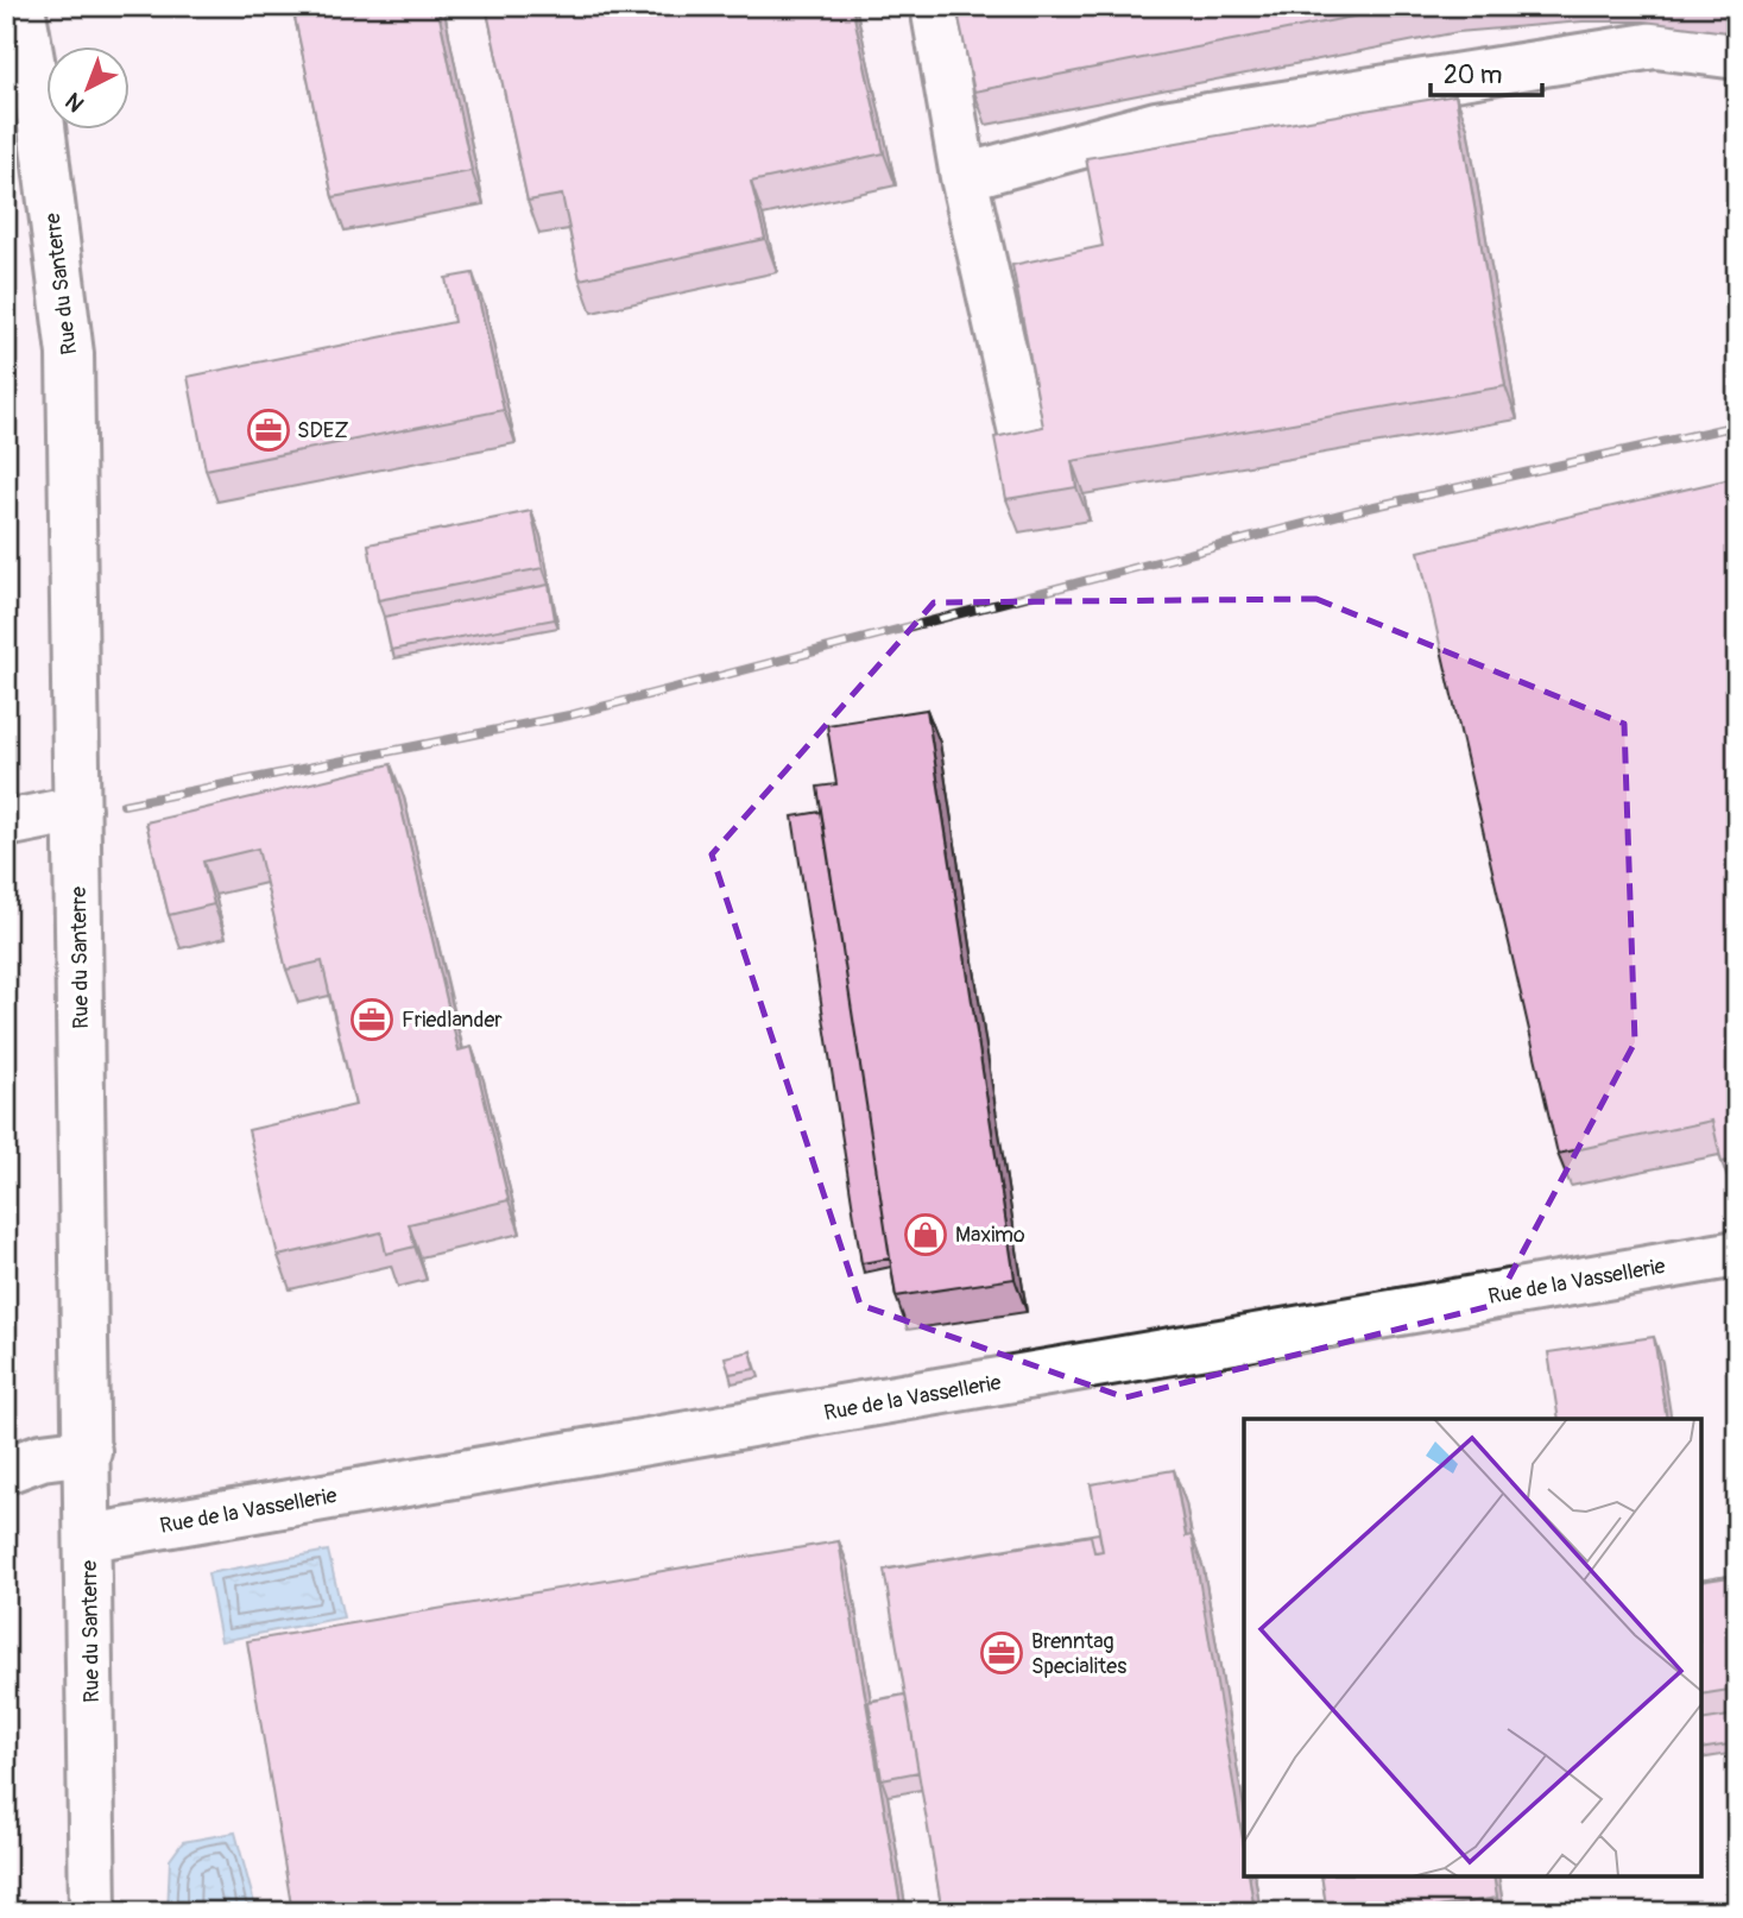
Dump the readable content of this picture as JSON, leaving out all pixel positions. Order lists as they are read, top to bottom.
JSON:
{
  "streets": {
    "street": ["Rue du Santerre", "Rue de la Vassellerie"]
  },
  "crossings": [
    ["Rue du Santerre", "Rue de la Vassellerie"]
  ],
  "places": {
    "office": ["SDEZ", "Friedlander", "Brenntag Specialites"],
    "shop": ["Maximo"]
  },
  "scale_bar": "20 m",
  "north": "bottom left"
}
